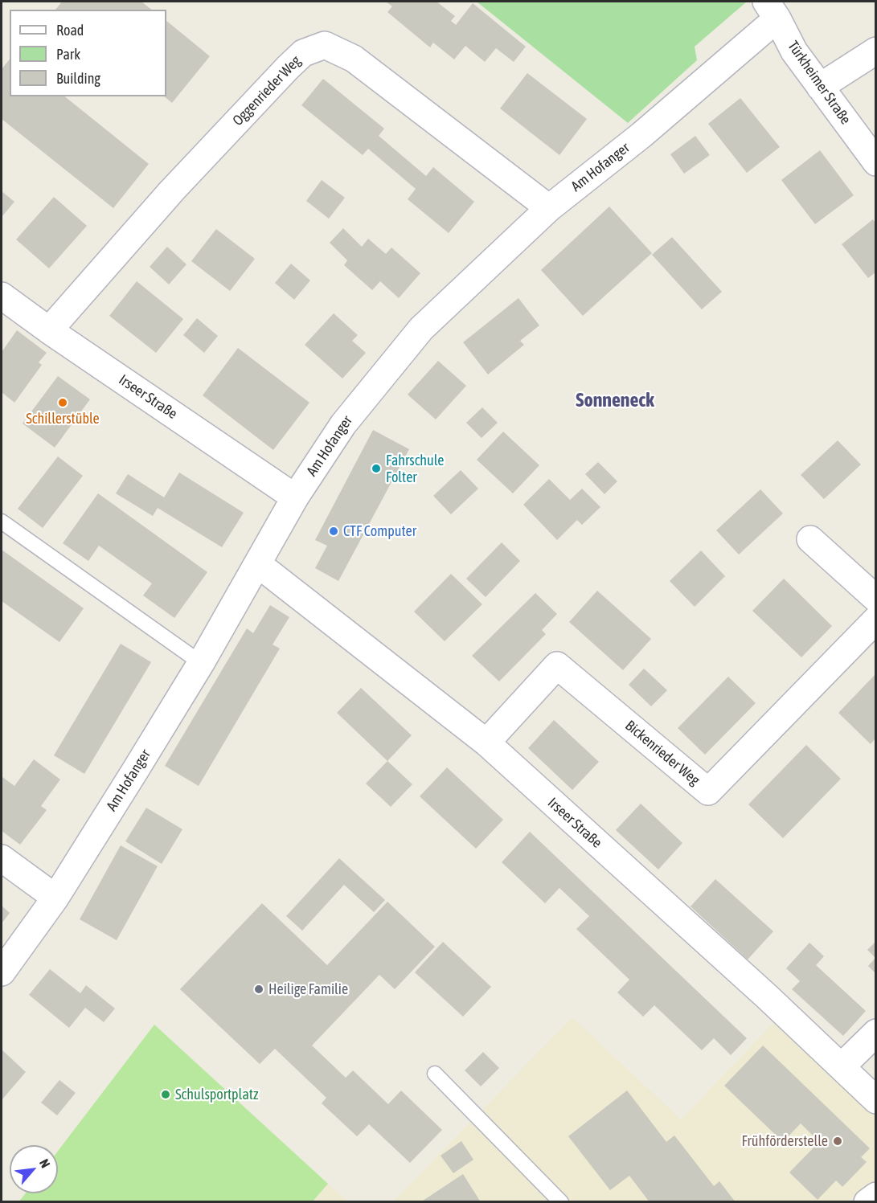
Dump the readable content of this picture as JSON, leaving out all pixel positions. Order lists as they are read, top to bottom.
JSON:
{
  "streets": {
    "street": [
      "Türkheimer Straße",
      "Oggenrieder Weg",
      "Am Hofanger",
      "Irseer Straße",
      "Bickenrieder Weg"
    ]
  },
  "crossings": [
    ["Türkheimer Straße", "Am Hofanger"],
    ["Oggenrieder Weg", "Am Hofanger"],
    ["Oggenrieder Weg", "Irseer Straße"],
    ["Am Hofanger", "Irseer Straße"],
    ["Irseer Straße", "Bickenrieder Weg"]
  ],
  "districts": ["Sonneneck"],
  "places": [
    "Schillerstüble",
    "Fahrschule Folter",
    "CTF Computer",
    "Heilige Familie",
    "Schulsportplatz",
    "Frühförderstelle"
  ],
  "legend": ["Road", "Park", "Building"],
  "north": "top right"
}
